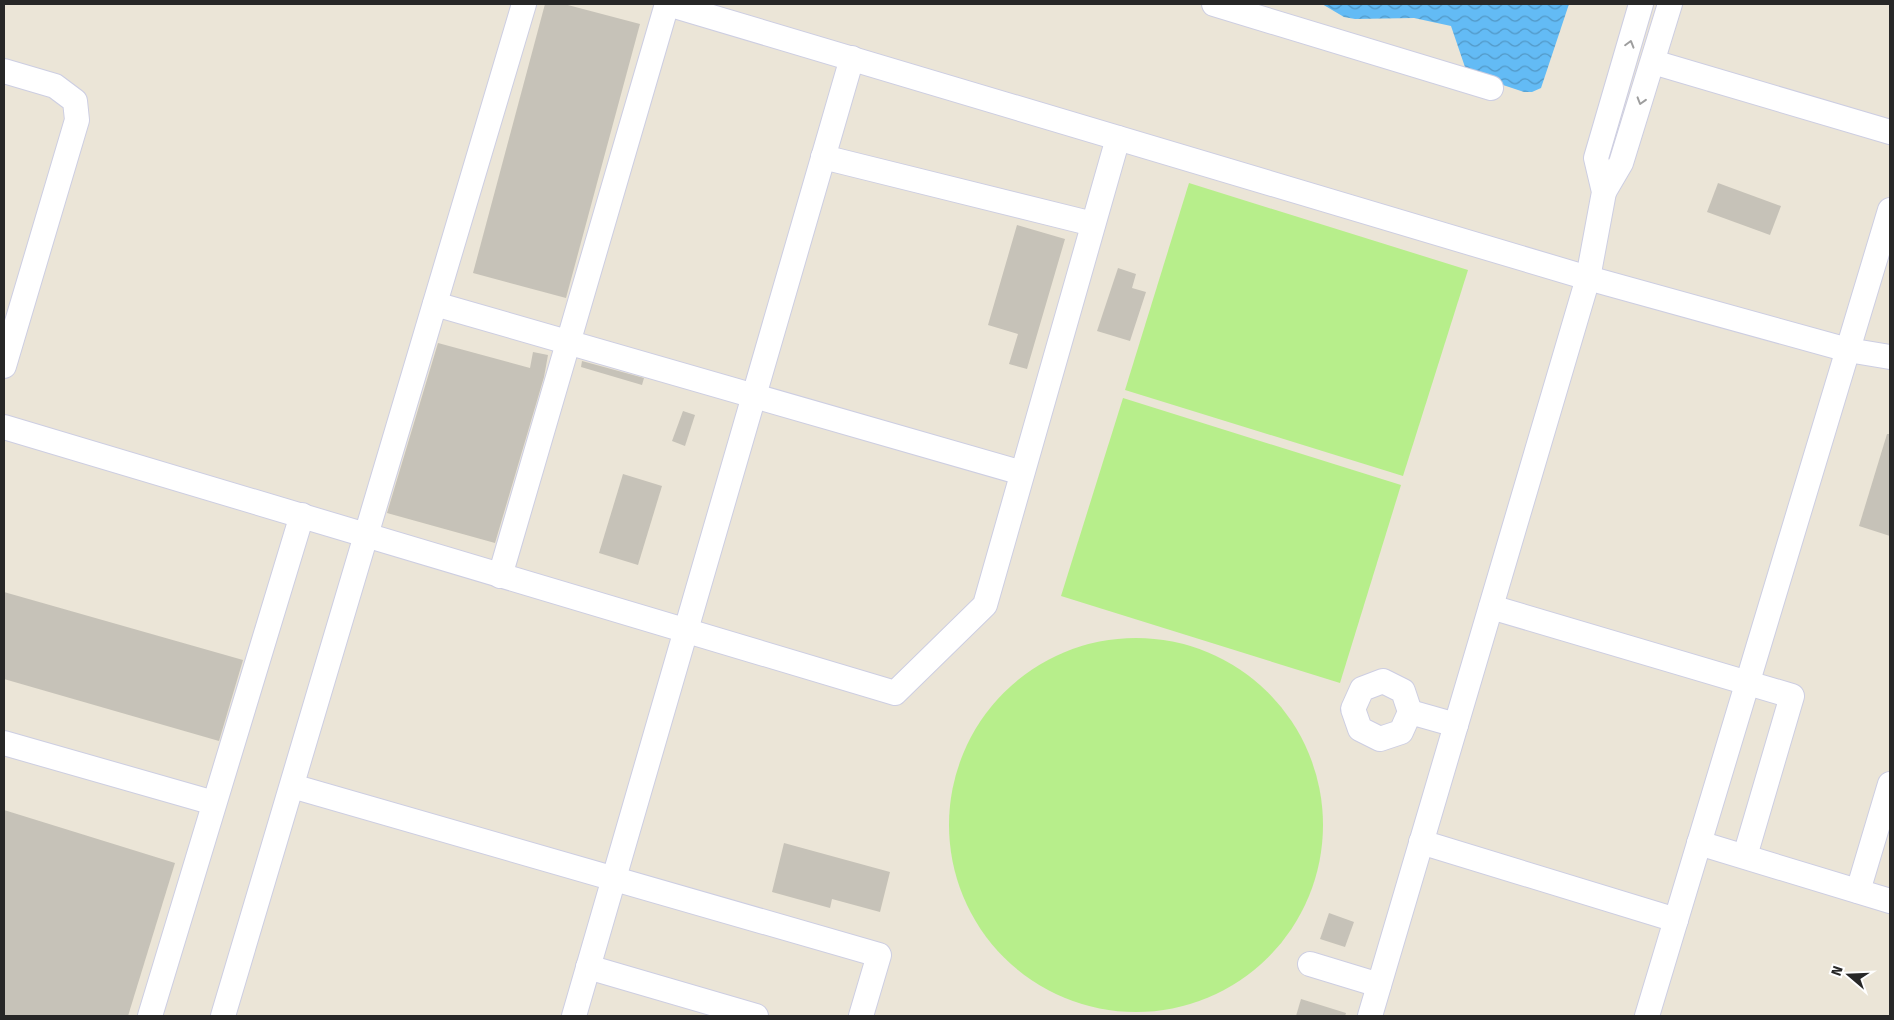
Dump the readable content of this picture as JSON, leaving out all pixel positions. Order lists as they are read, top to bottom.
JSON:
{
  "north": "left"
}
